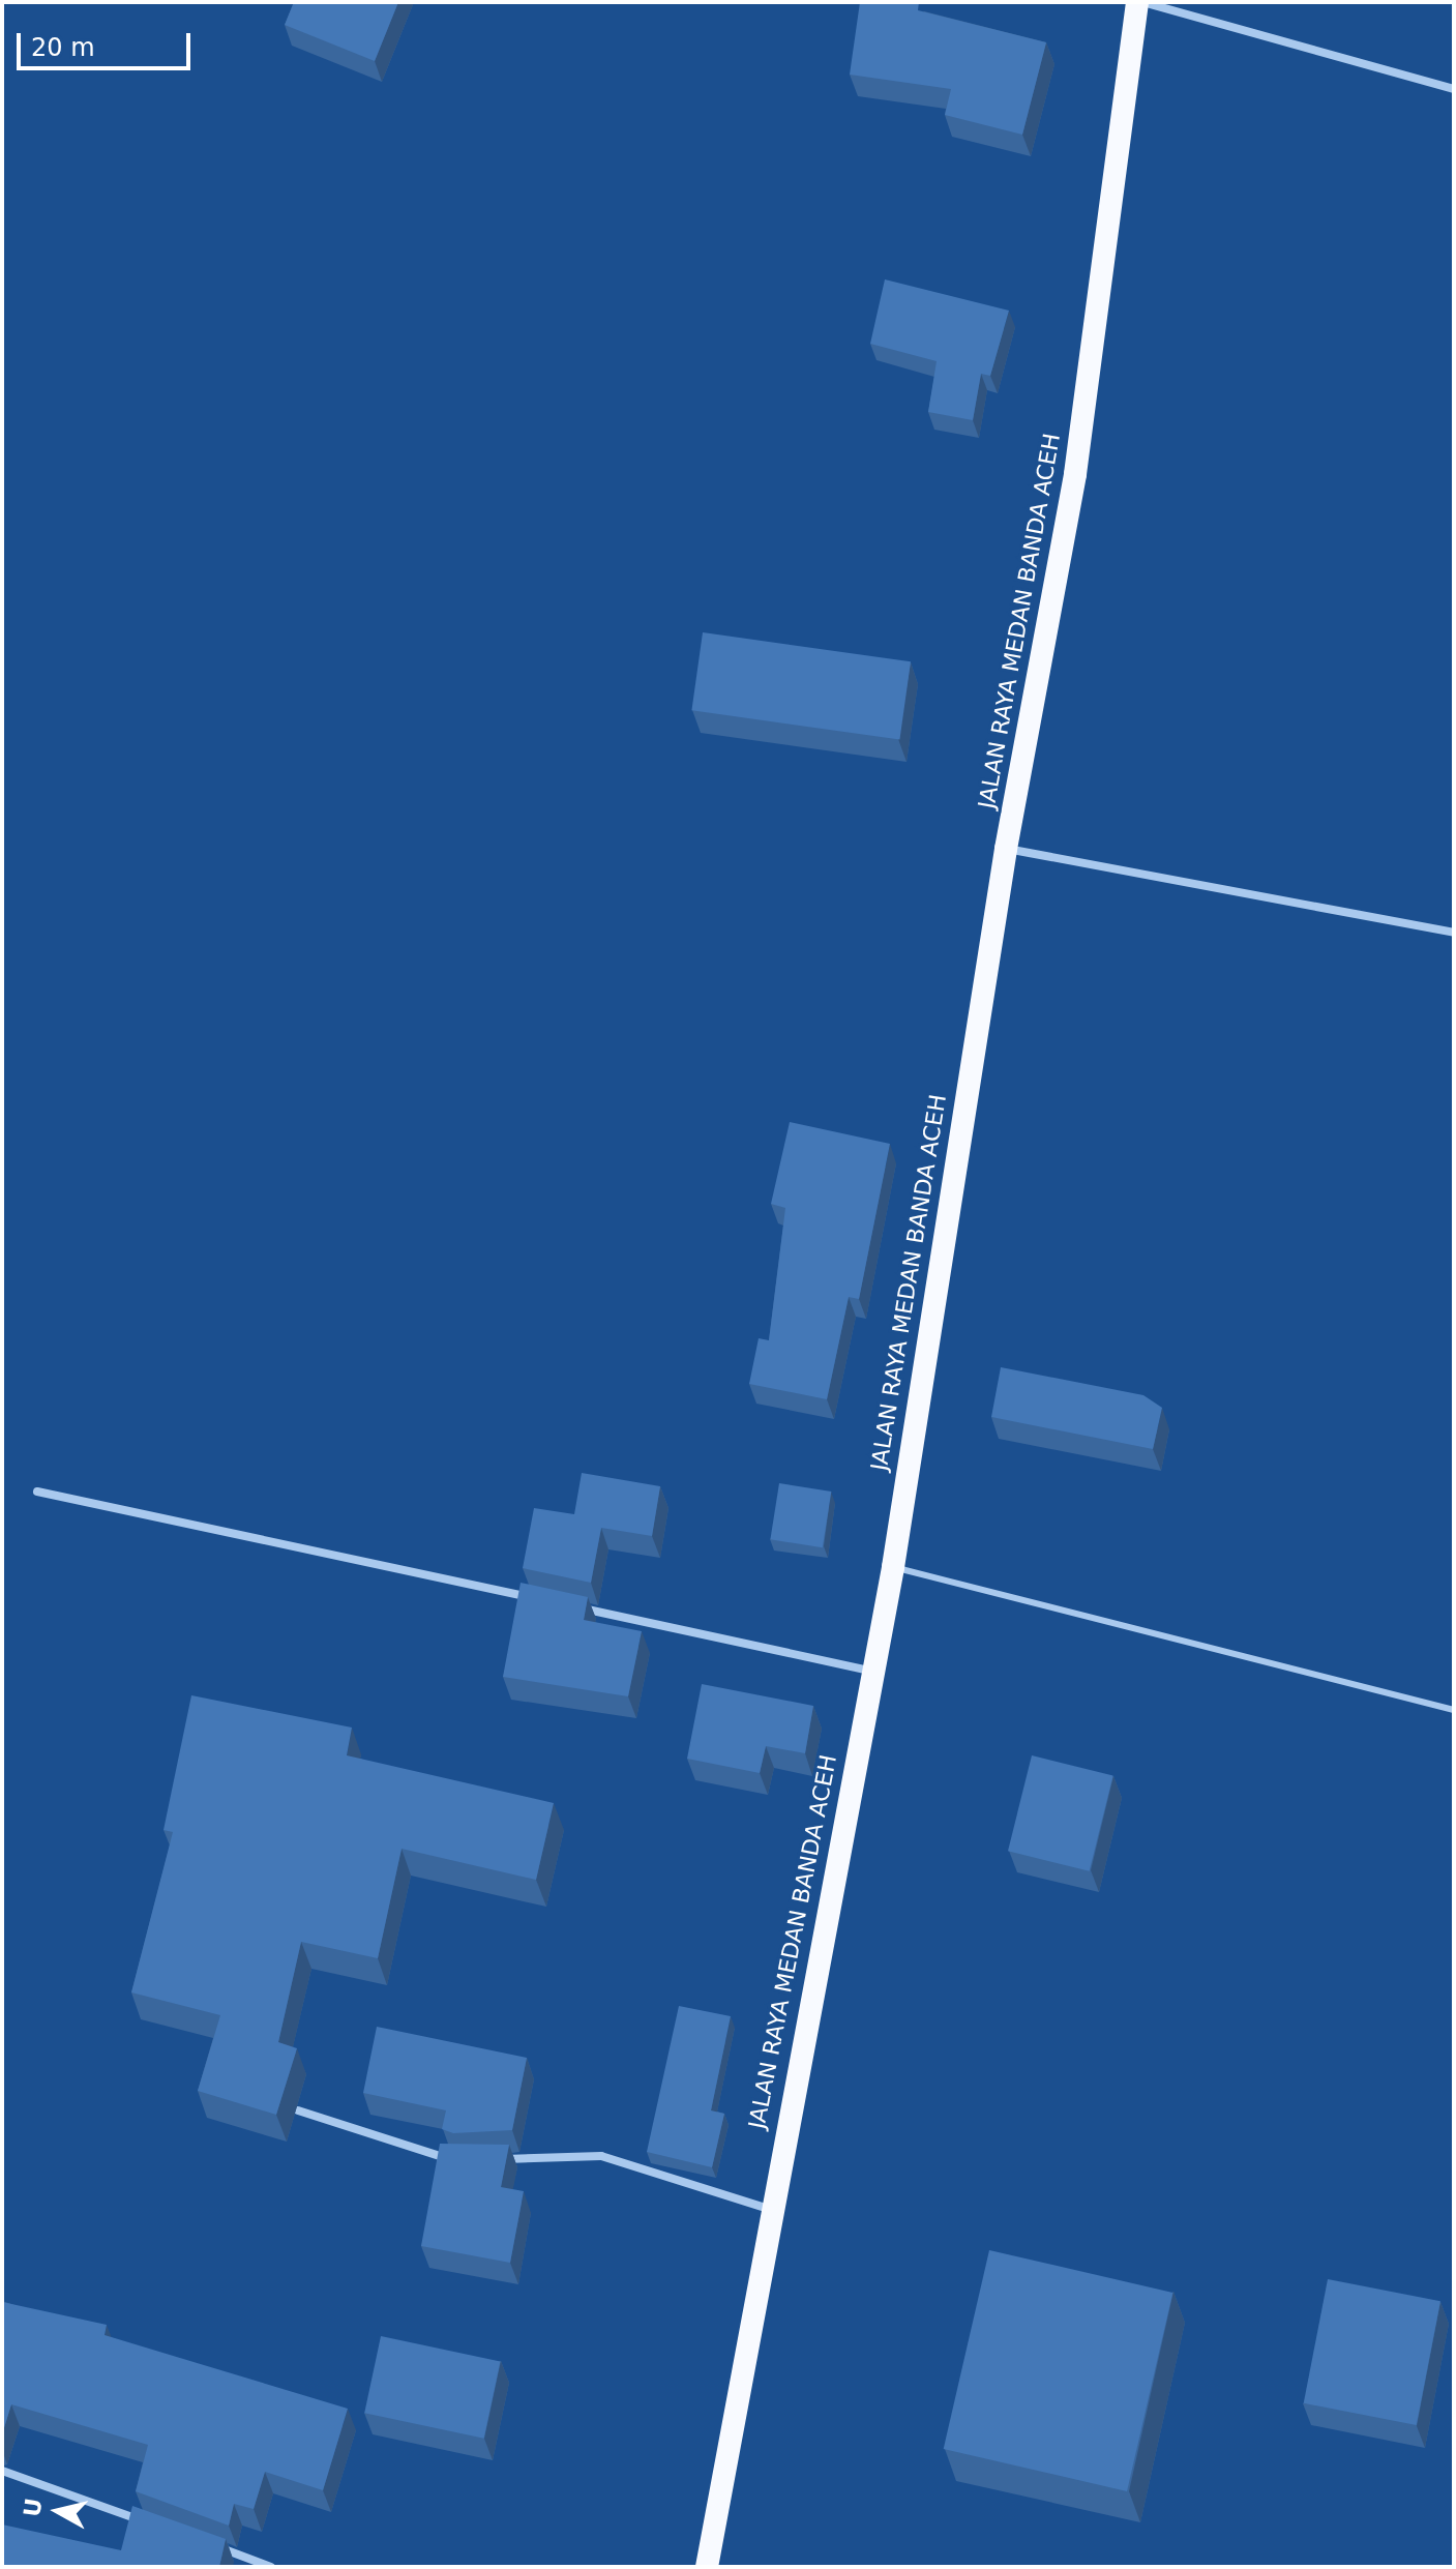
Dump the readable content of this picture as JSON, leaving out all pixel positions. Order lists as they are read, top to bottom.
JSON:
{
  "streets": {
    "highway": ["JALAN RAYA MEDAN BANDA ACEH"]
  },
  "scale_bar": "20 m",
  "north": "left"
}
